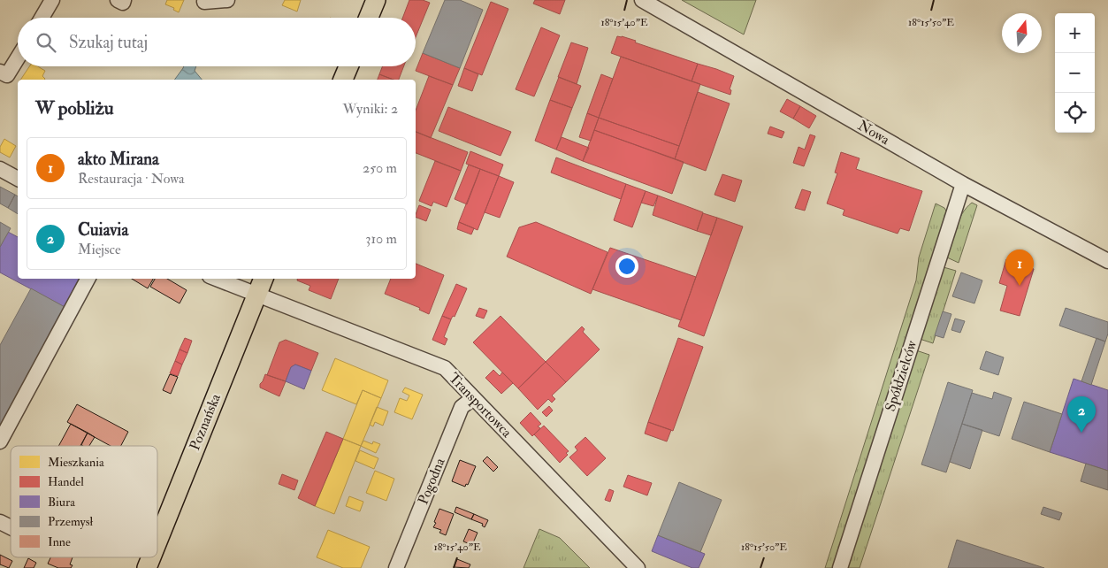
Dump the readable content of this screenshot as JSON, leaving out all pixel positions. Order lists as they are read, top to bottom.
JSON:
{
  "streets": {
    "main road": ["Poznańska"],
    "street": [
      "Nowa",
      "Spółdzielców",
      "Transportowca",
      "Pogodna"
    ]
  },
  "crossings": [
    ["Nowa", "Spółdzielców"],
    ["Transportowca", "Poznańska"],
    ["Transportowca", "Pogodna"]
  ],
  "legend": [
    "Mieszkania",
    "Handel",
    "Biura",
    "Przemysł",
    "Inne"
  ],
  "north": "top",
  "page": {
    "map_buttons": ["+", "−"],
    "search": "Szukaj tutaj",
    "heading": ["W pobliżu", "Wyniki: 2"],
    "list": [
      {
        "mark": "1",
        "name": "akto Mirana",
        "note": "Restauracja · Nowa",
        "value": "250 m"
      },
      {
        "mark": "2",
        "name": "Cuiavia",
        "note": "Miejsce",
        "value": "310 m"
      }
    ],
    "pins": ["1", "2"]
  },
  "coordinates": ["18°15'40\"E", "18°15'50\"E"]
}
